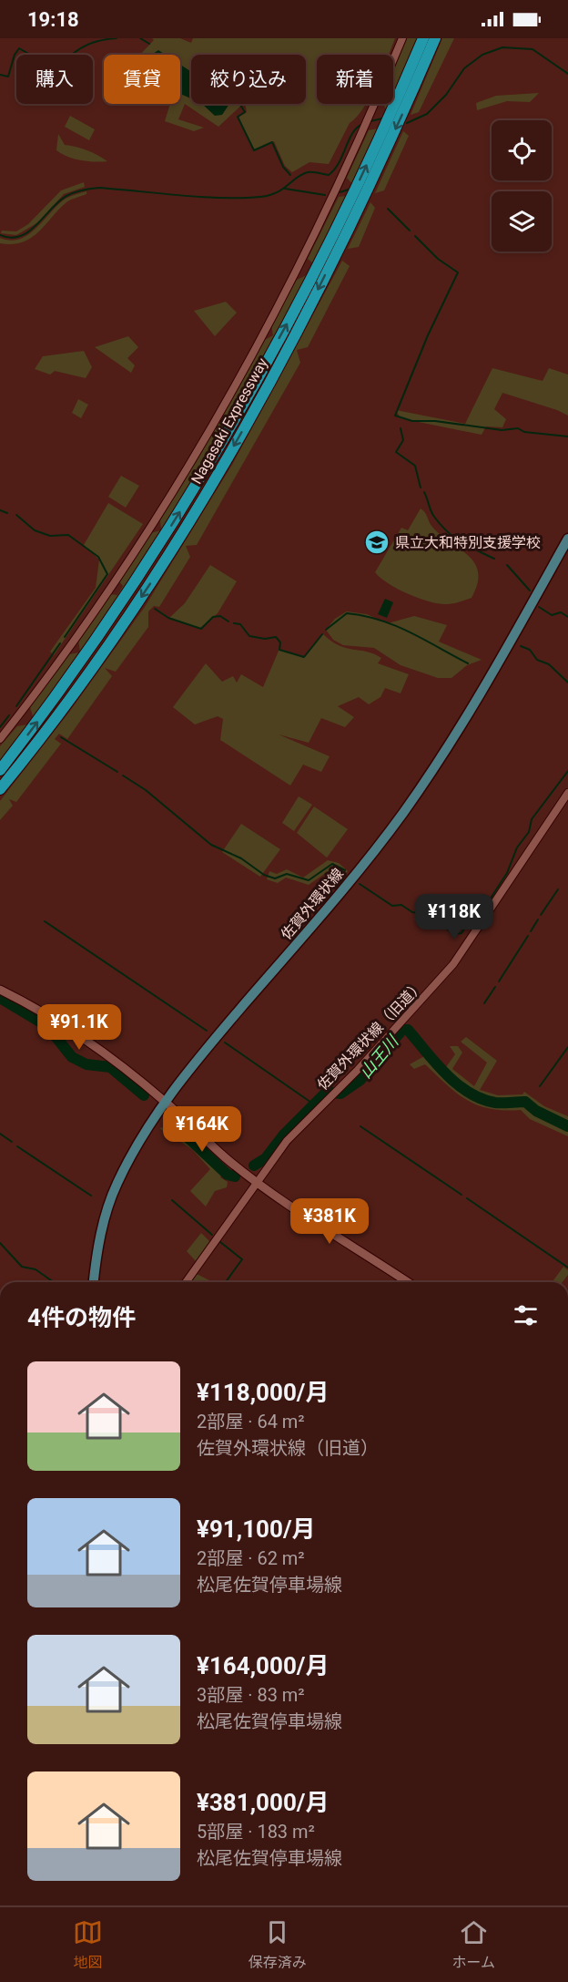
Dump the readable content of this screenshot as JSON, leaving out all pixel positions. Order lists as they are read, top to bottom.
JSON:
{
  "streets": {
    "highway": ["Nagasaki Expressway"],
    "main road": ["佐賀外環状線"],
    "street": ["佐賀外環状線（旧道）"]
  },
  "water": ["山王川"],
  "places": {
    "school or university": ["県立大和特別支援学校"]
  },
  "page": {
    "status": "19:18",
    "chip": [
      "購入",
      "賃貸",
      "絞り込み",
      "新着"
    ],
    "price": [
      "¥118K",
      "¥91.1K",
      "¥164K",
      "¥381K"
    ],
    "heading": "4件の物件",
    "list": [
      {
        "name": "¥118,000/月",
        "note": "2部屋 · 64 m² · 佐賀外環状線（旧道）"
      },
      {
        "name": "¥91,100/月",
        "note": "2部屋 · 62 m² · 松尾佐賀停車場線"
      },
      {
        "name": "¥164,000/月",
        "note": "3部屋 · 83 m² · 松尾佐賀停車場線"
      },
      {
        "name": "¥381,000/月",
        "note": "5部屋 · 183 m² · 松尾佐賀停車場線"
      }
    ],
    "tabs": ["地図", "保存済み", "ホーム"]
  }
}
